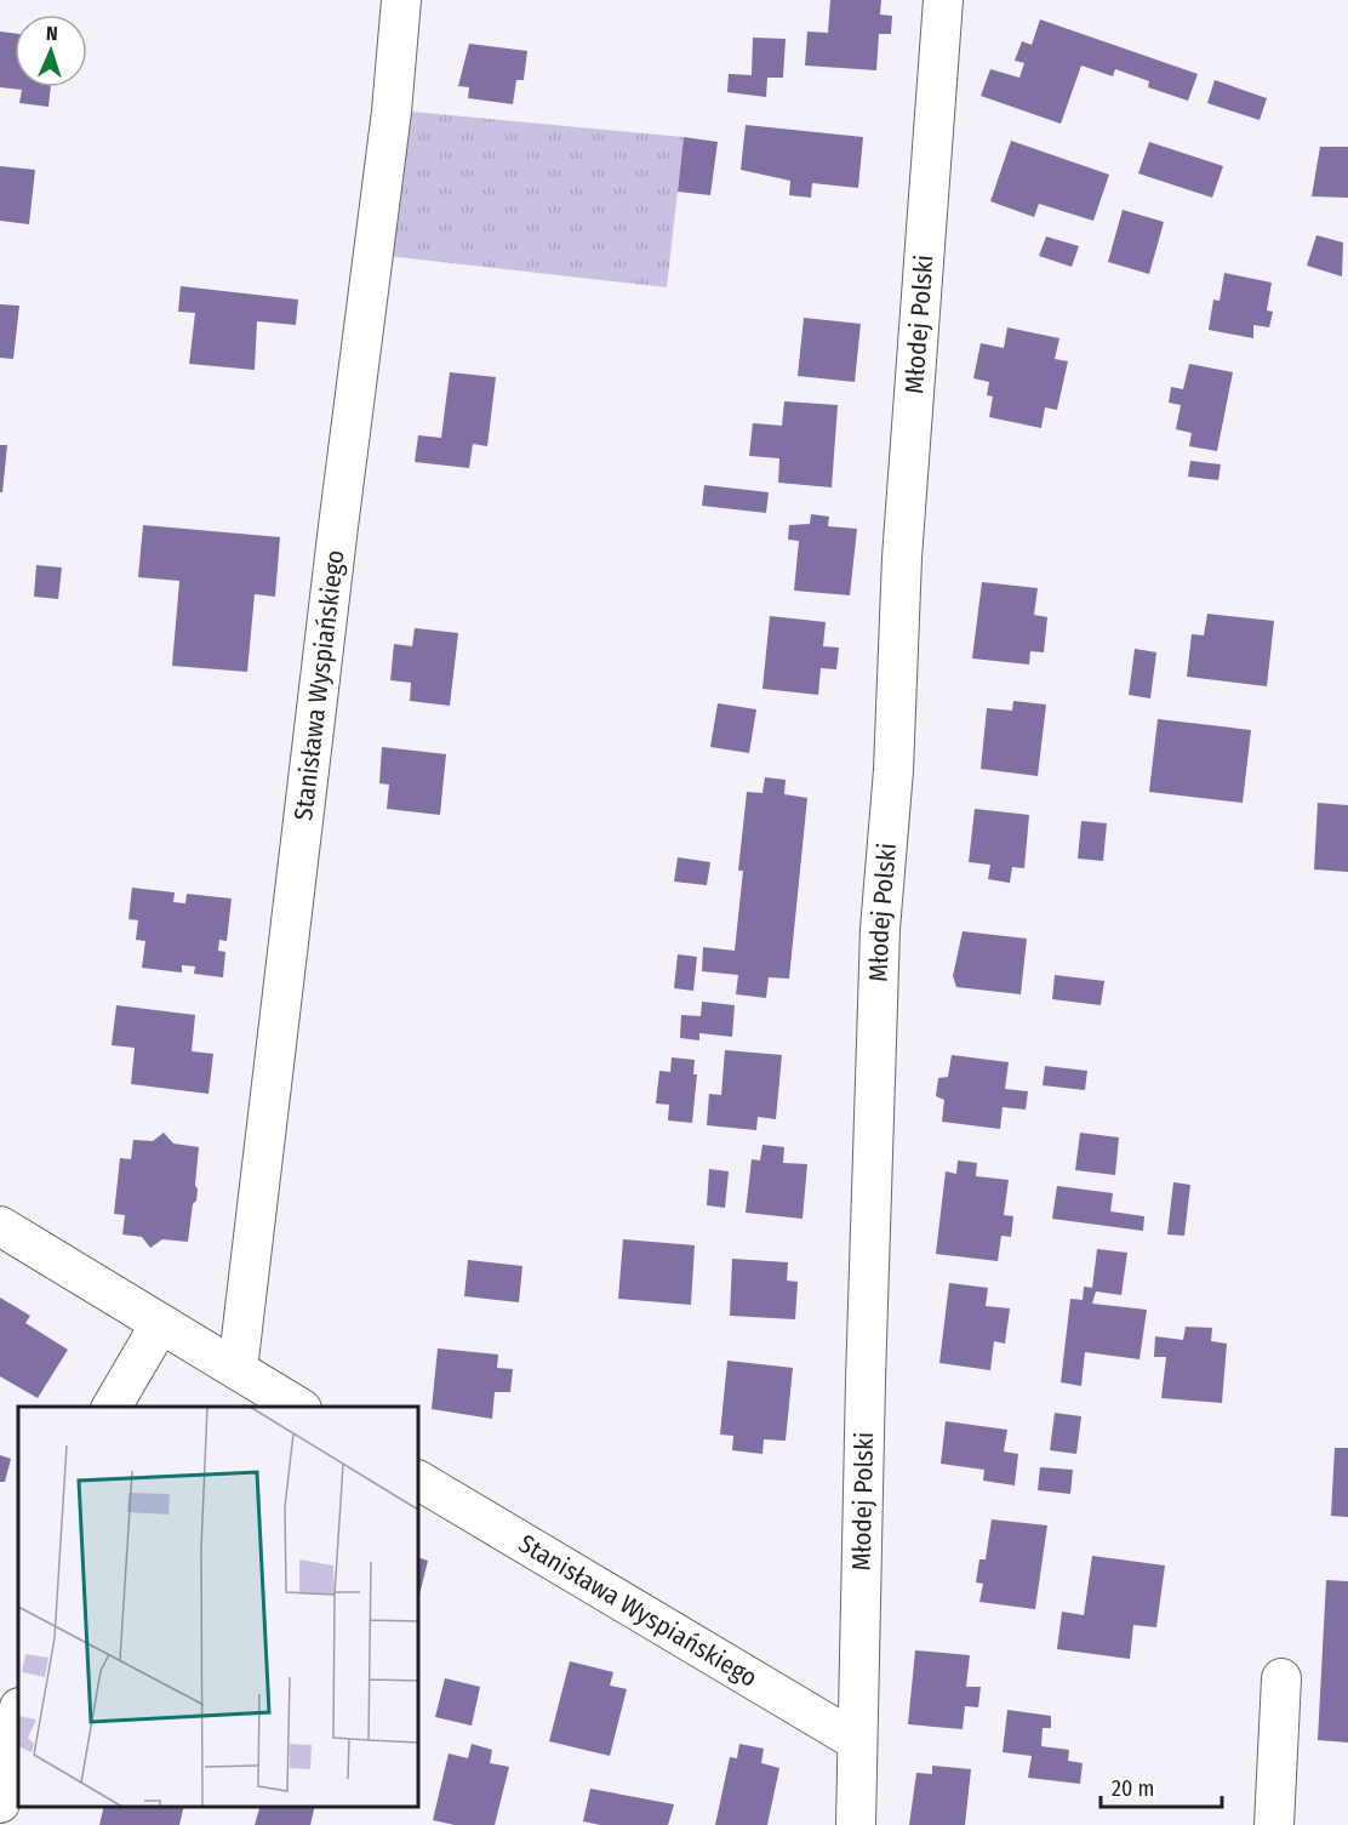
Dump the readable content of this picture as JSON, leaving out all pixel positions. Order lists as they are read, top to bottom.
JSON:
{
  "streets": {
    "street": ["Młodej Polski", "Stanisława Wyspiańskiego"]
  },
  "crossings": [
    ["Młodej Polski", "Stanisława Wyspiańskiego"]
  ],
  "scale_bar": "20 m",
  "north": "top"
}
